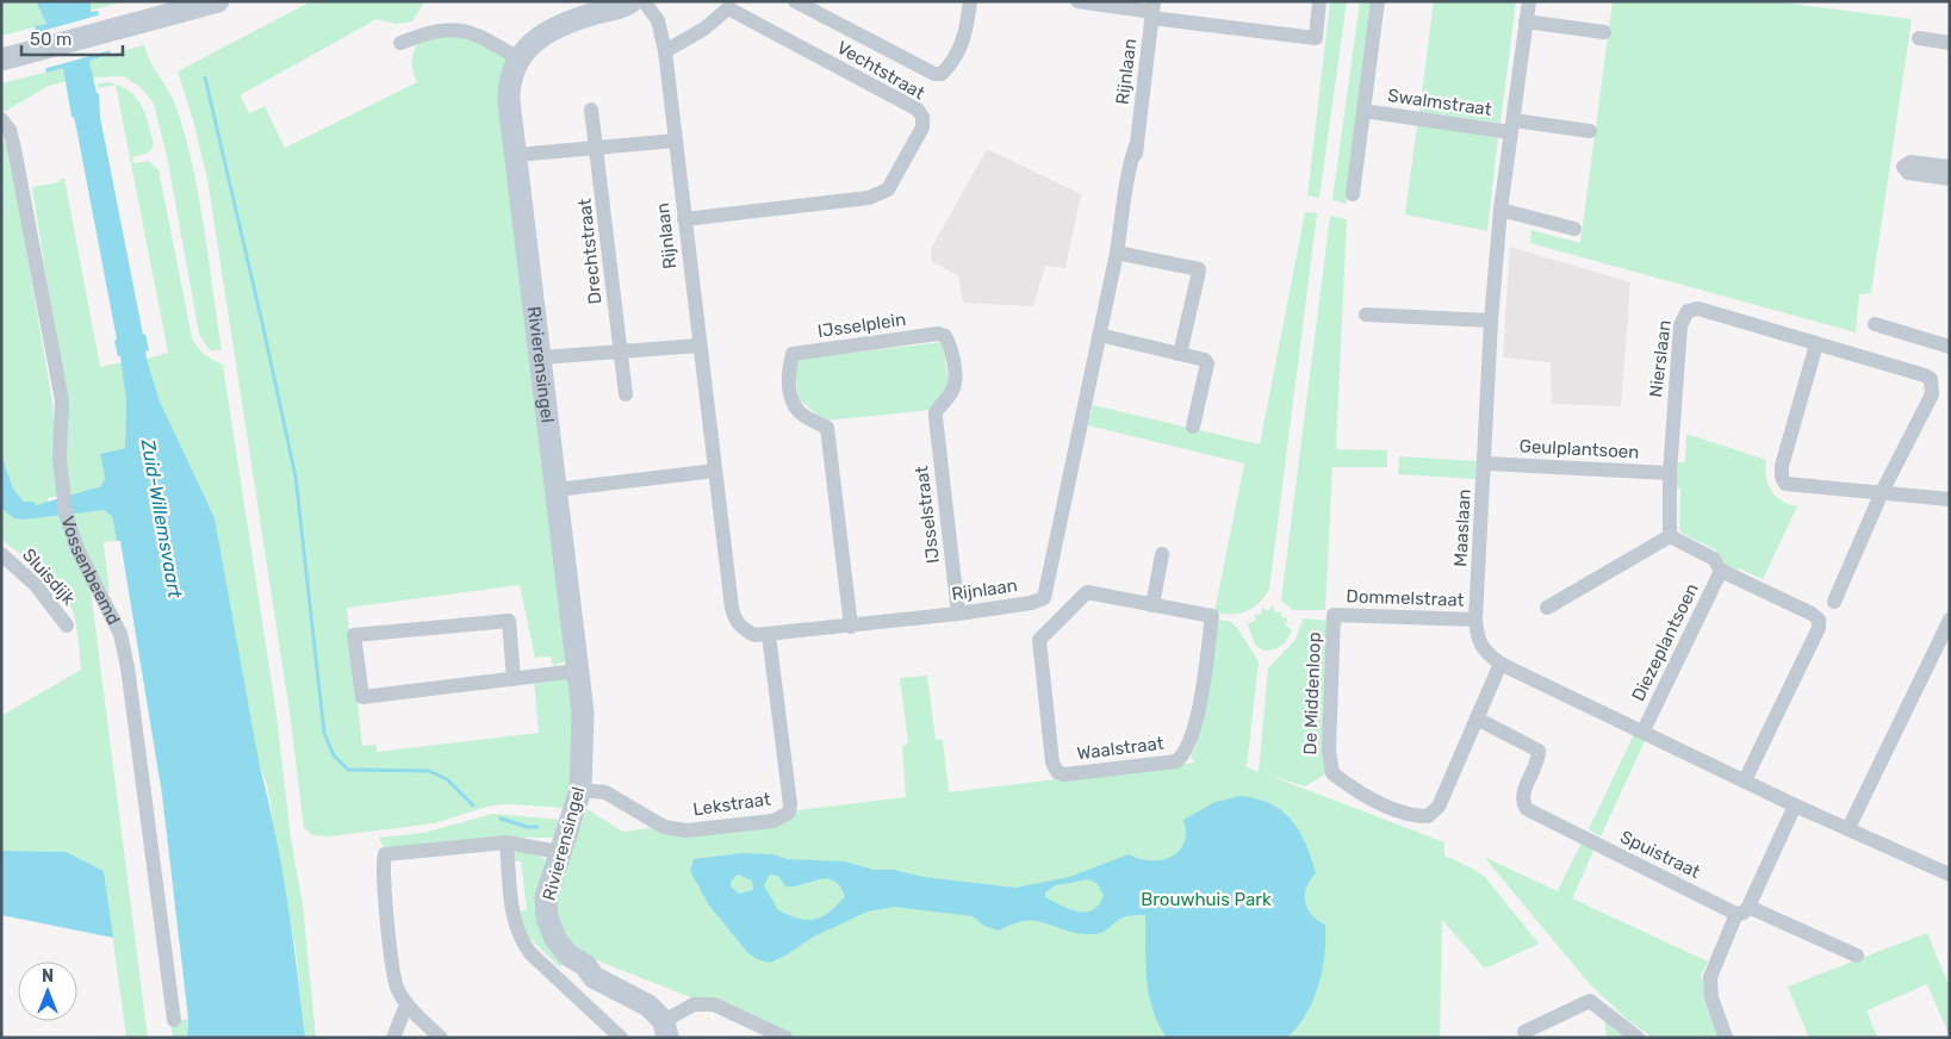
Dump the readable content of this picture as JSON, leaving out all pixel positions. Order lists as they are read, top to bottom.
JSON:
{
  "streets": {
    "street": [
      "Vechtstraat",
      "Rijnlaan",
      "Swalmstraat",
      "Drechtstraat",
      "IJsselplein",
      "Nierslaan",
      "Rivierensingel",
      "Geulplantsoen",
      "IJsselstraat",
      "Maaslaan",
      "Vossenbeemd",
      "Sluisdijk",
      "Dommelstraat",
      "Diezeplantsoen",
      "De Middenloop",
      "Waalstraat",
      "Lekstraat",
      "Spuistraat"
    ]
  },
  "crossings": [
    ["Vechtstraat", "Rijnlaan"],
    ["Rijnlaan", "IJsselplein"],
    ["Rijnlaan", "IJsselstraat"],
    ["Rijnlaan", "Lekstraat"],
    ["Swalmstraat", "Maaslaan"],
    ["IJsselplein", "IJsselstraat"],
    ["Nierslaan", "Geulplantsoen"],
    ["Rivierensingel", "Lekstraat"],
    ["Geulplantsoen", "Maaslaan"],
    ["Maaslaan", "Dommelstraat"],
    ["Maaslaan", "Diezeplantsoen"],
    ["Dommelstraat", "De Middenloop"],
    ["De Middenloop", "Spuistraat"]
  ],
  "water": ["Zuid-Willemsvaart"],
  "parks": ["Brouwhuis Park"],
  "scale_bar": "50 m",
  "north": "top"
}
